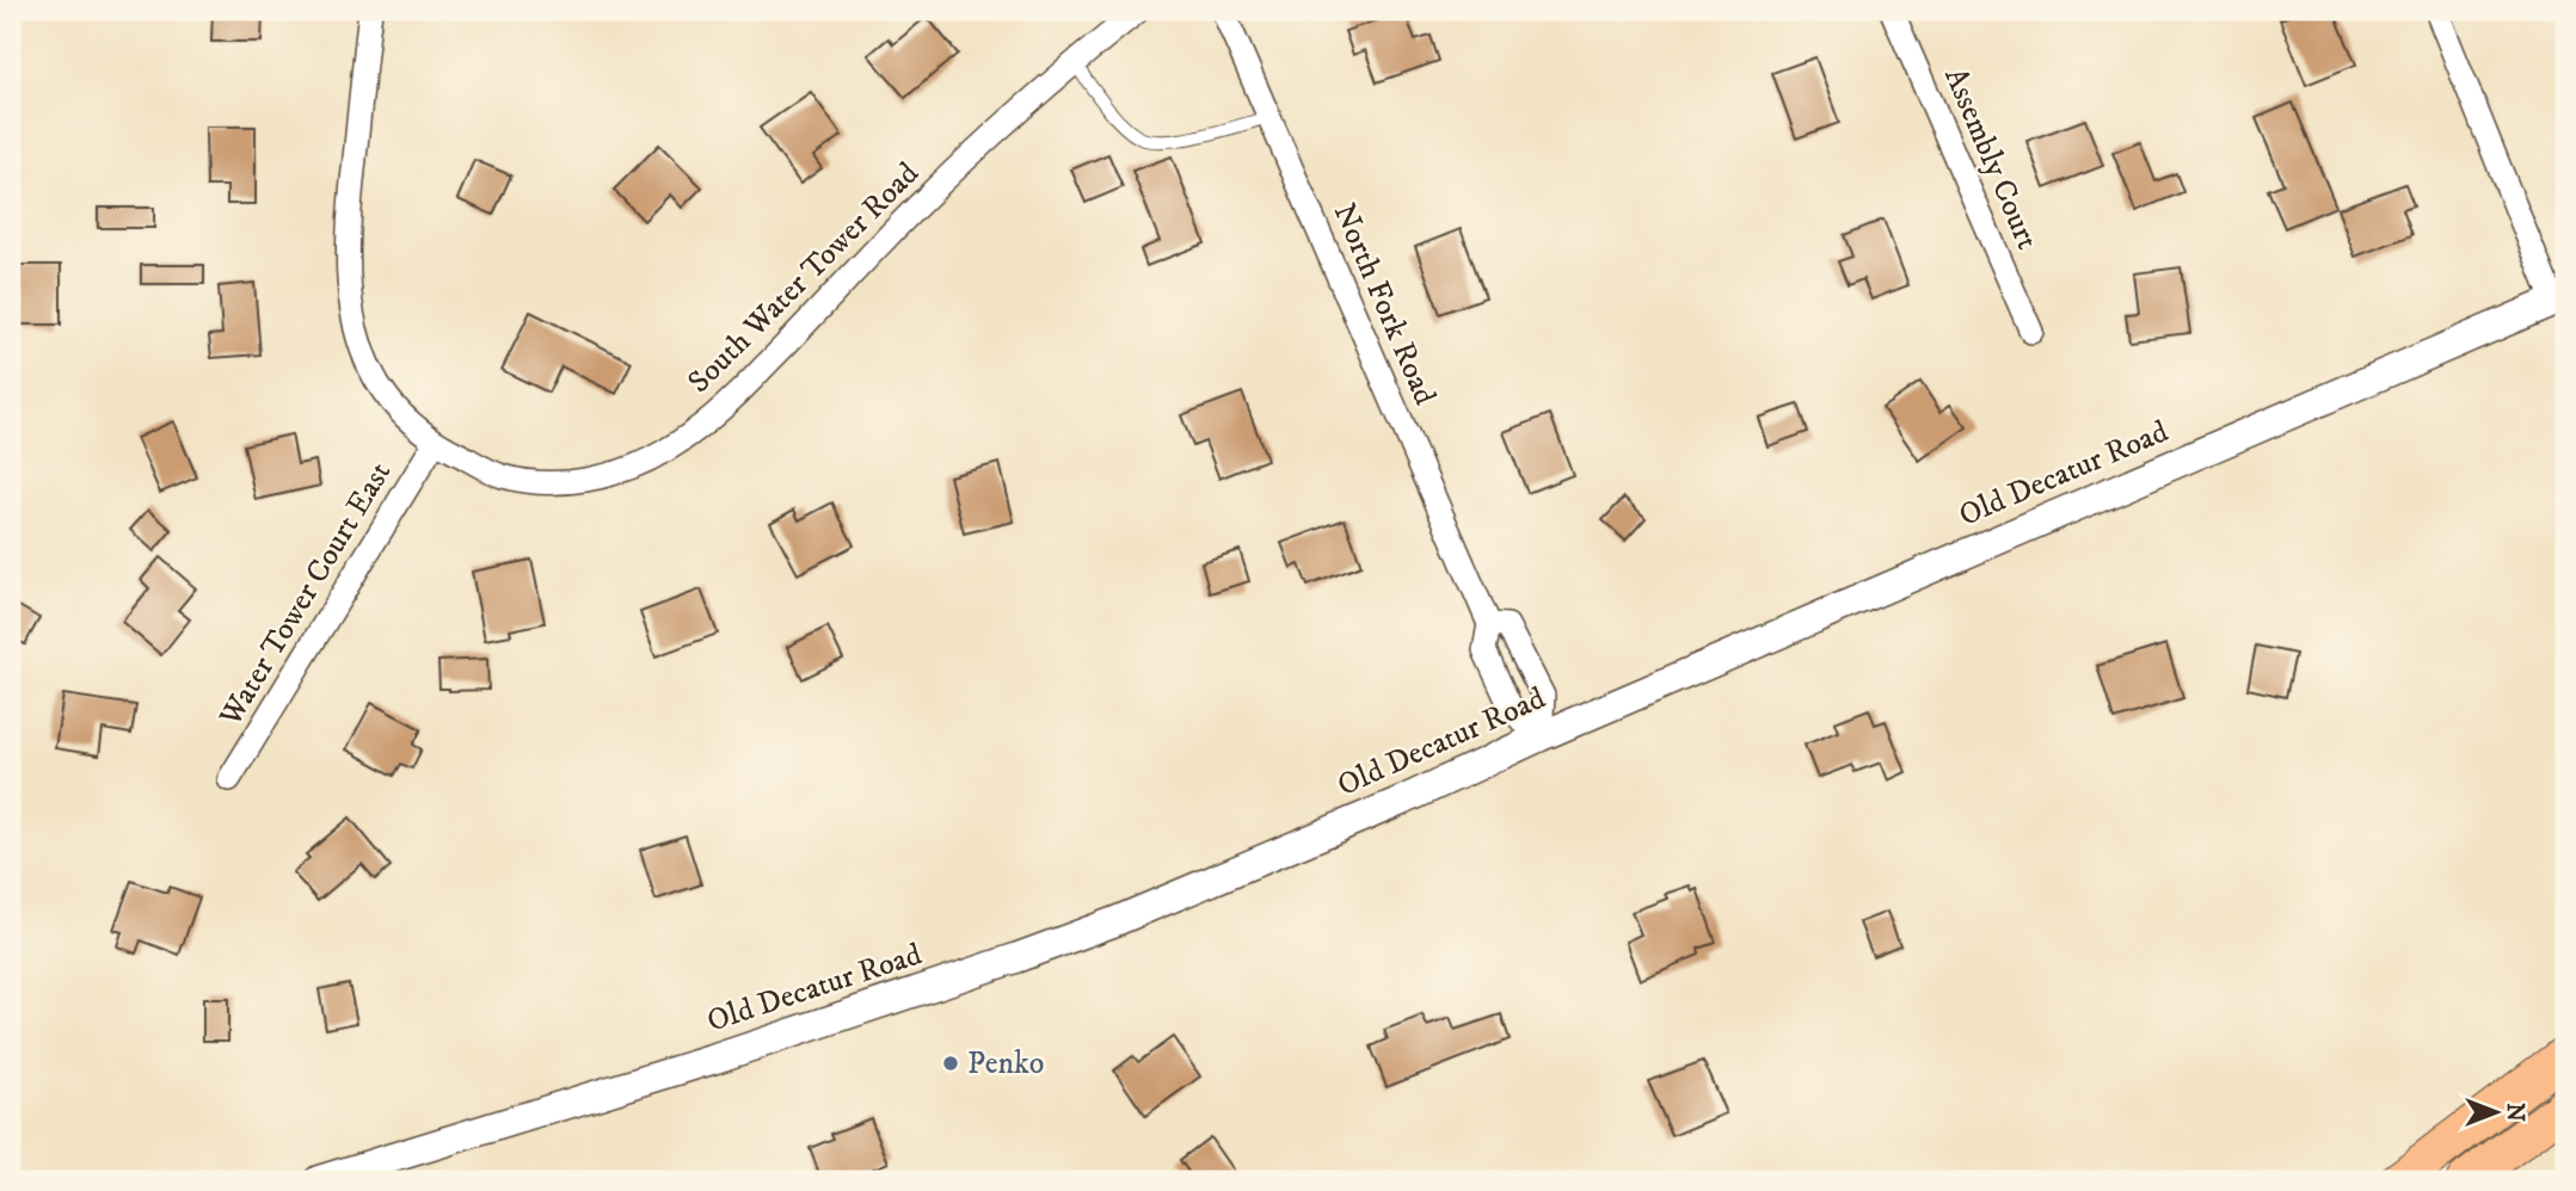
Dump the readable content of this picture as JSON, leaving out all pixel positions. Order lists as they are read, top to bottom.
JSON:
{
  "streets": {
    "street": [
      "Assembly Court",
      "South Water Tower Road",
      "North Fork Road",
      "Old Decatur Road",
      "Water Tower Court East"
    ]
  },
  "crossings": [
    ["South Water Tower Road", "Water Tower Court East"],
    ["North Fork Road", "Old Decatur Road"]
  ],
  "places": ["Penko"],
  "north": "right"
}
